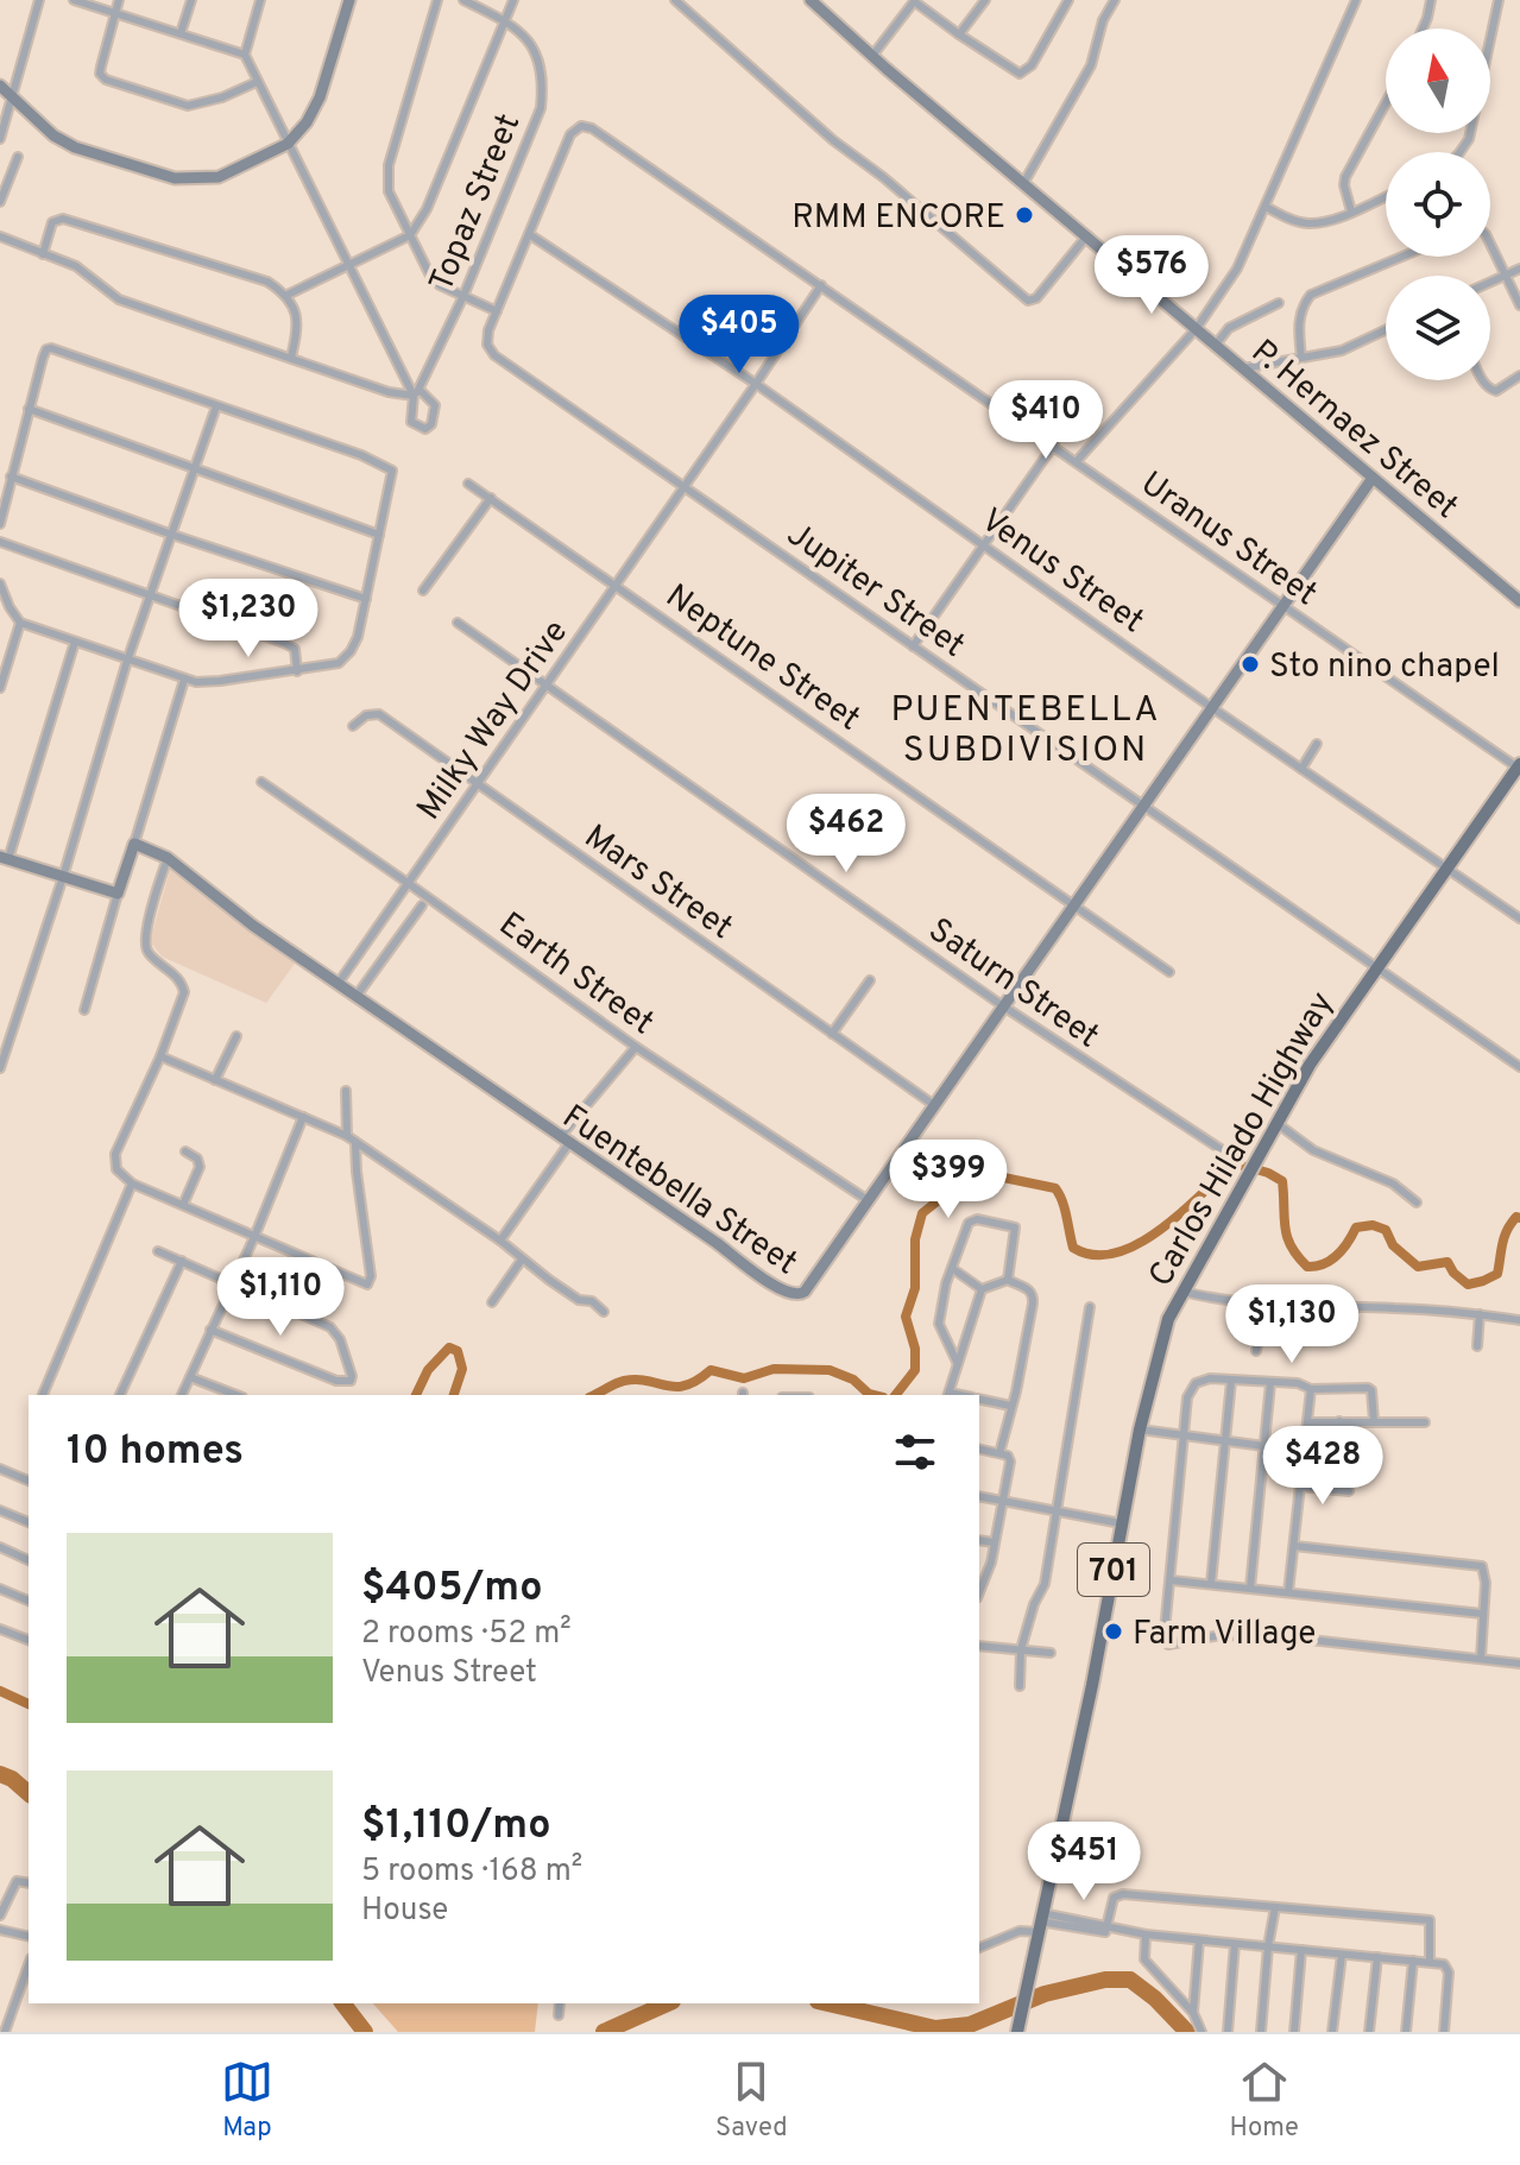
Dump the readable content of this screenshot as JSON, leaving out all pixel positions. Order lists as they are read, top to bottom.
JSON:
{
  "streets": {
    "main road": ["Carlos Hilado Highway", "701"],
    "street": [
      "Topaz Street",
      "P. Hernaez Street",
      "Uranus Street",
      "Venus Street",
      "Jupiter Street",
      "Neptune Street",
      "Milky Way Drive",
      "Mars Street",
      "Earth Street",
      "Saturn Street",
      "Fuentebella Street"
    ]
  },
  "crossings": [
    ["P. Hernaez Street", "Fuentebella Street"],
    ["Uranus Street", "Venus Street"],
    ["Uranus Street", "Milky Way Drive"],
    ["Uranus Street", "Carlos Hilado Highway"],
    ["Uranus Street", "Fuentebella Street"],
    ["Venus Street", "Milky Way Drive"],
    ["Venus Street", "Carlos Hilado Highway"],
    ["Venus Street", "Fuentebella Street"],
    ["Jupiter Street", "Milky Way Drive"],
    ["Jupiter Street", "Carlos Hilado Highway"],
    ["Jupiter Street", "Fuentebella Street"],
    ["Neptune Street", "Milky Way Drive"],
    ["Neptune Street", "Fuentebella Street"],
    ["Milky Way Drive", "Mars Street"],
    ["Milky Way Drive", "Earth Street"],
    ["Milky Way Drive", "Saturn Street"],
    ["Milky Way Drive", "Fuentebella Street"],
    ["Mars Street", "Fuentebella Street"],
    ["Earth Street", "Fuentebella Street"],
    ["Saturn Street", "Fuentebella Street"]
  ],
  "districts": ["PUENTEBELLA SUBDIVISION"],
  "places": ["RMM ENCORE", "Sto nino chapel", "Farm Village"],
  "north": "top",
  "page": {
    "price": [
      "$576",
      "$405",
      "$410",
      "$1,230",
      "$462",
      "$399",
      "$1,110",
      "$1,130",
      "$428",
      "$451"
    ],
    "heading": "10 homes",
    "list": [
      {
        "name": "$405/mo",
        "note": "2 rooms · 52 m² · Venus Street"
      },
      {
        "name": "$1,110/mo",
        "note": "5 rooms · 168 m² · House"
      }
    ],
    "tabs": ["Map", "Saved", "Home"]
  }
}
